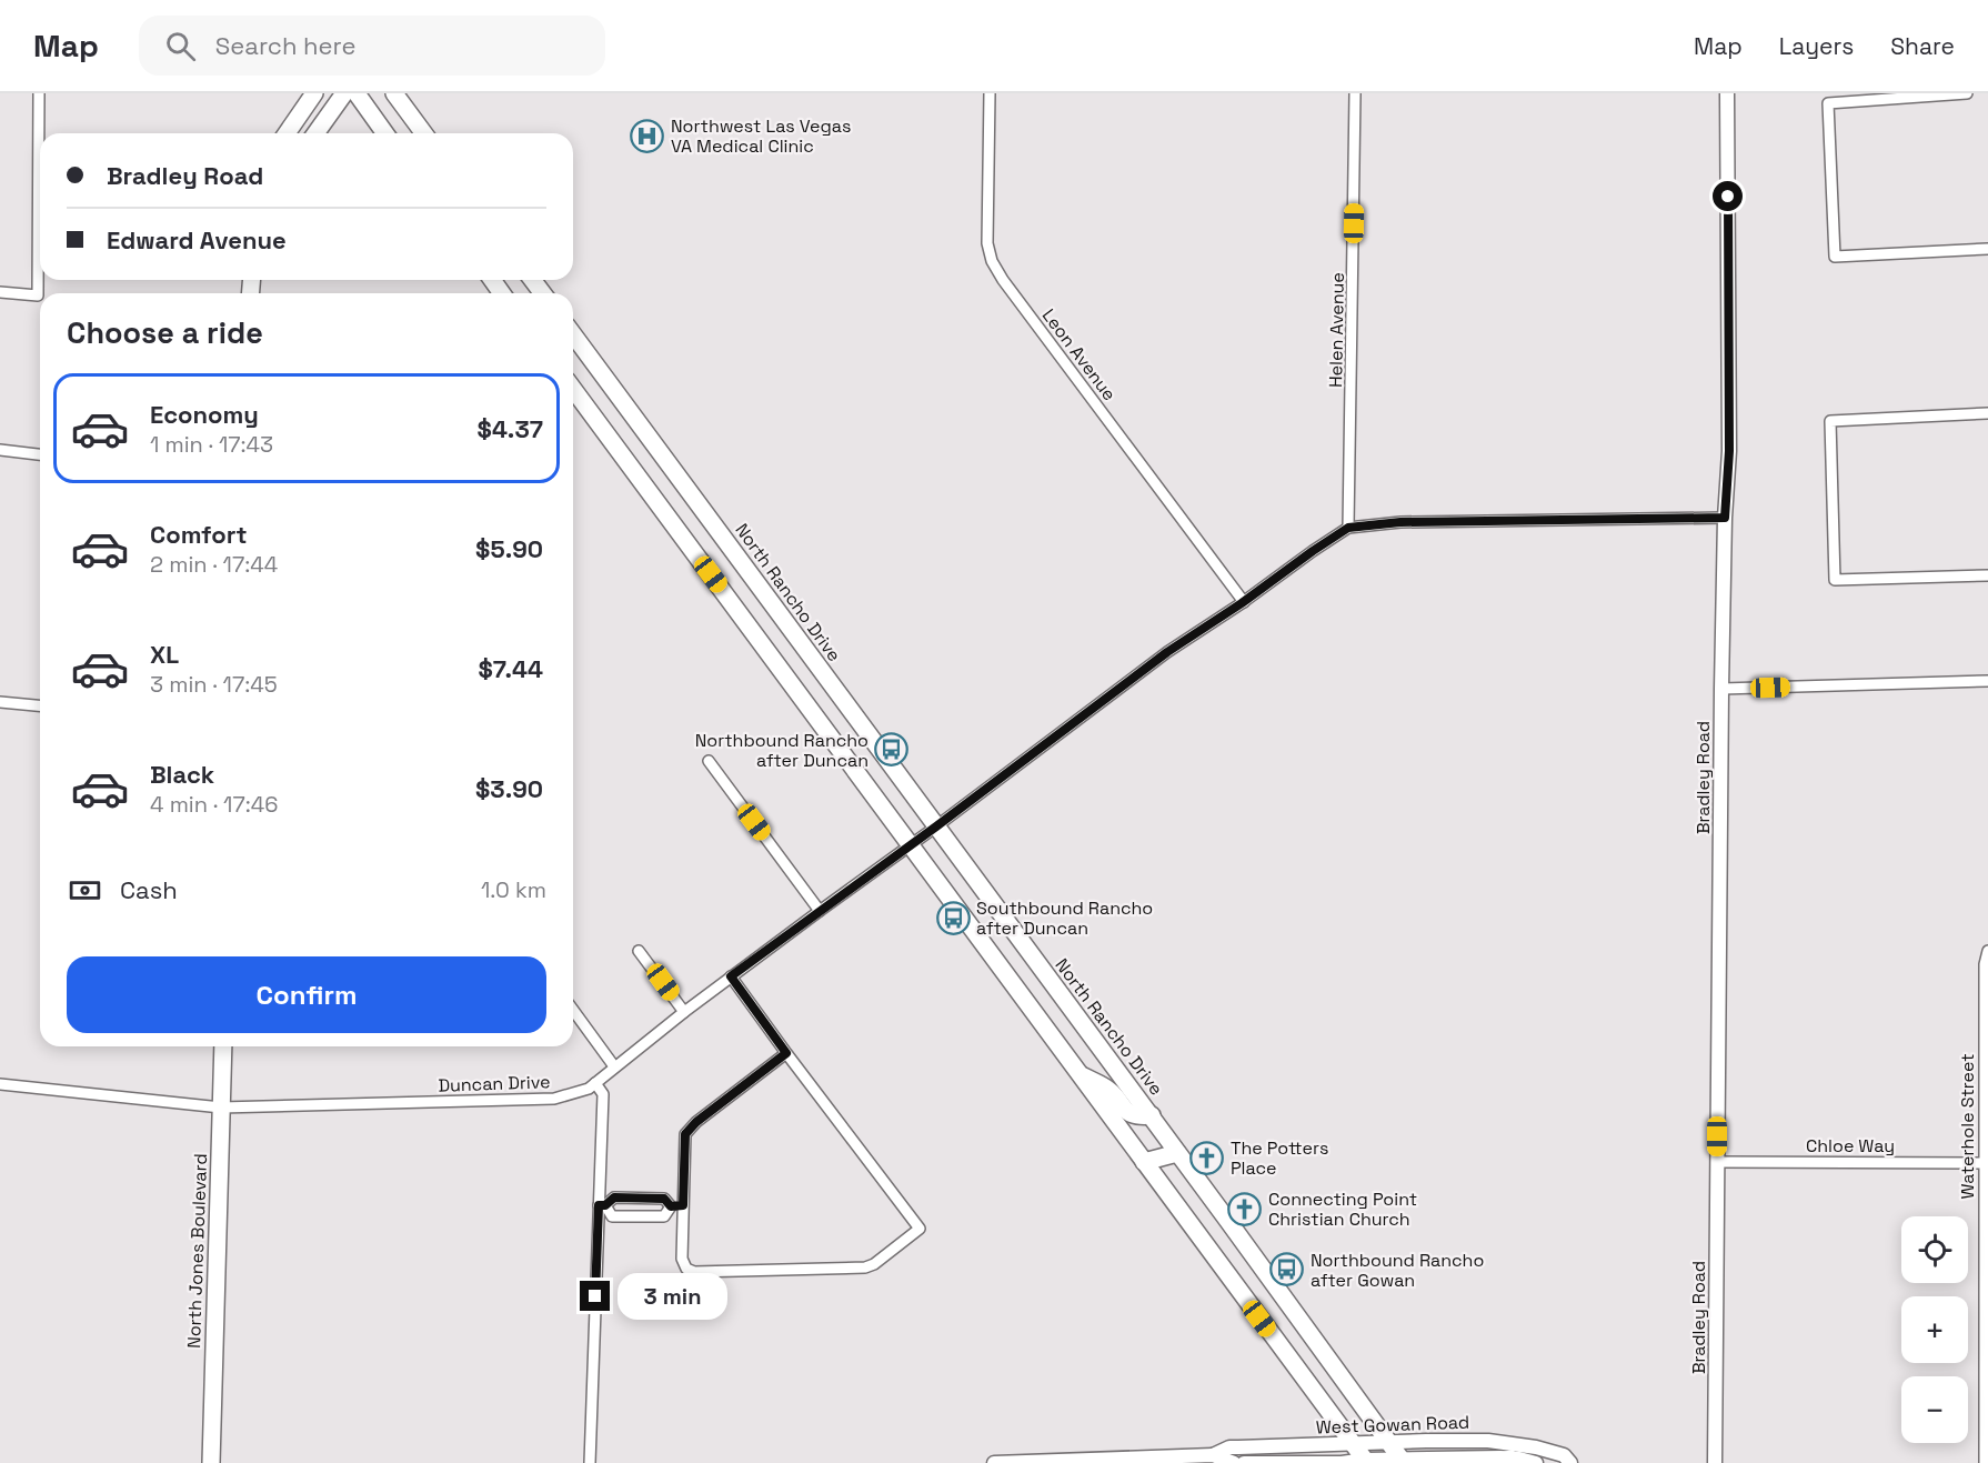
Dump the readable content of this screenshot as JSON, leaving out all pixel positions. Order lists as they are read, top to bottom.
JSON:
{
  "streets": {
    "main road": ["North Rancho Drive", "North Jones Boulevard"],
    "street": [
      "Helen Avenue",
      "Leon Avenue",
      "Bradley Road",
      "Duncan Drive",
      "Waterhole Street",
      "Chloe Way",
      "West Gowan Road"
    ]
  },
  "crossings": [
    ["Helen Avenue", "Duncan Drive"],
    ["Leon Avenue", "Duncan Drive"],
    ["North Rancho Drive", "Duncan Drive"],
    ["North Rancho Drive", "West Gowan Road"],
    ["Bradley Road", "Duncan Drive"],
    ["Bradley Road", "Chloe Way"],
    ["Duncan Drive", "North Jones Boulevard"],
    ["Waterhole Street", "Chloe Way"]
  ],
  "places": {
    "hospital": ["Northwest Las Vegas VA Medical Clinic"],
    "bus stop": ["Northbound Rancho after Duncan", "Southbound Rancho after Duncan", "Northbound Rancho after Gowan"],
    "church": ["The Potters Place", "Connecting Point Christian Church"]
  },
  "page": {
    "header": "Map",
    "search": "Search here",
    "nav": ["Map", "Layers", "Share"],
    "banner": ["Bradley Road", "Edward Avenue"],
    "heading": "Choose a ride",
    "list": [
      {
        "name": "Economy",
        "note": "1 min · 17:43",
        "value": "$4.37"
      },
      {
        "name": "Comfort",
        "note": "2 min · 17:44",
        "value": "$5.90"
      },
      {
        "name": "XL",
        "note": "3 min · 17:45",
        "value": "$7.44"
      },
      {
        "name": "Black",
        "note": "4 min · 17:46",
        "value": "$3.90"
      }
    ],
    "pay": ["Cash", "1.0 km"],
    "buttons": "Confirm",
    "map_buttons": ["+", "−"],
    "bubble": "3 min"
  }
}
